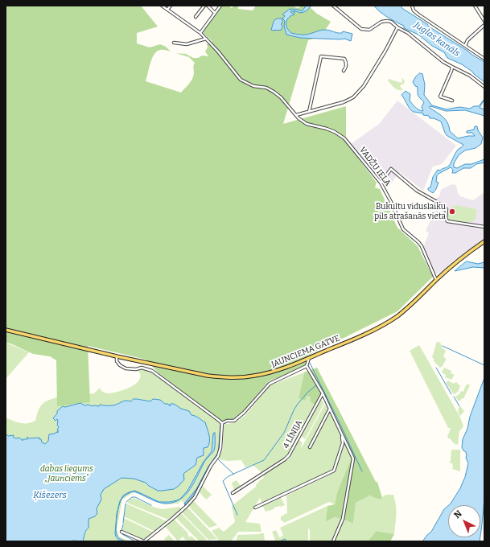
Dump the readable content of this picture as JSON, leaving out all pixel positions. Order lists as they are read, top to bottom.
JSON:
{
  "streets": {
    "main road": ["JAUNCIEMA GATVE"],
    "street": ["VADŽU IELA", "4 LĪNIJA"]
  },
  "crossings": [
    ["VADŽU IELA", "JAUNCIEMA GATVE"]
  ],
  "water": ["Juglas kanāls", "Ķīšezers"],
  "parks": ["dabas liegums „Jaunciems”"],
  "places": ["Bukultu viduslaiku pils atrašanās vieta"],
  "north": "top left"
}
